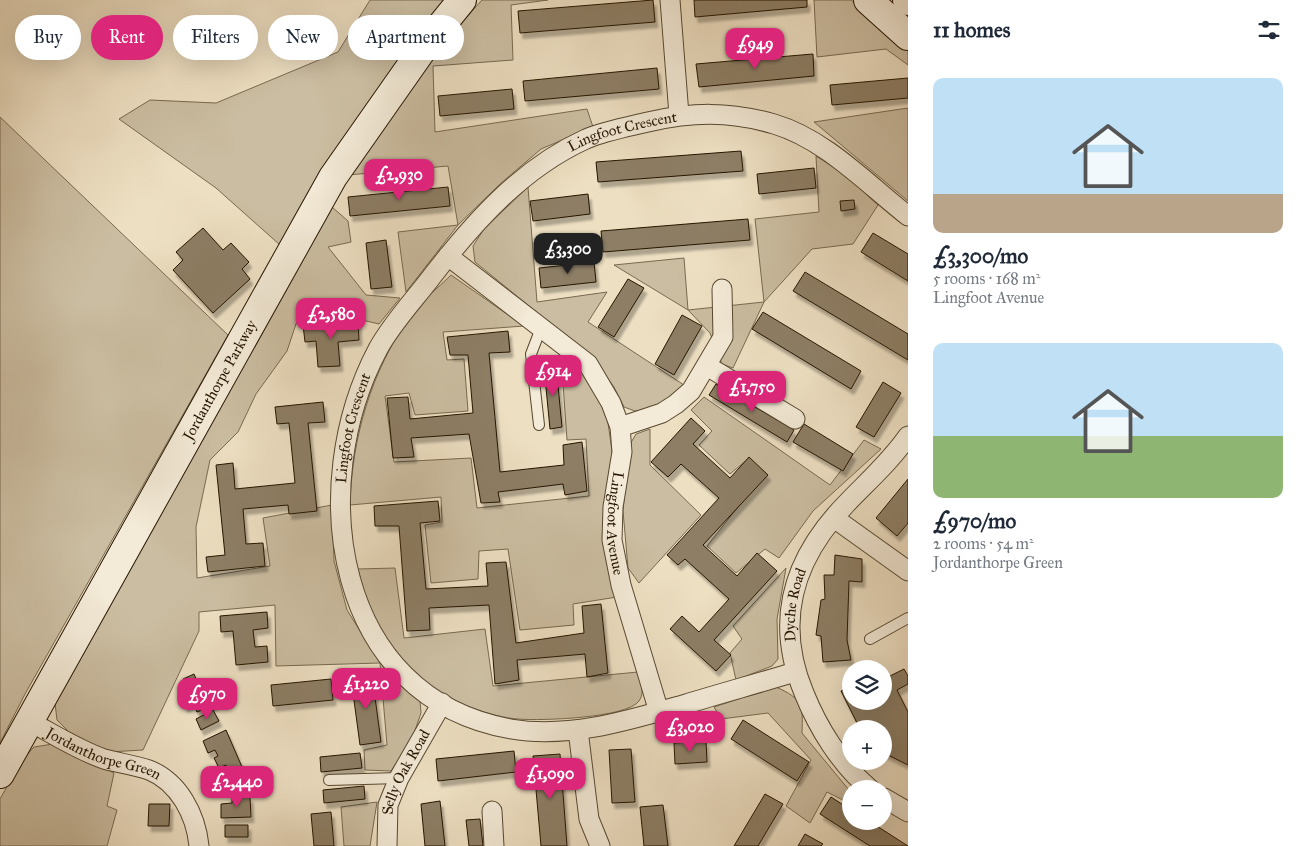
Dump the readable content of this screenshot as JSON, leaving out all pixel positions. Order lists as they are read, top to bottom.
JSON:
{
  "streets": {
    "main road": ["Jordanthorpe Parkway"],
    "street": [
      "Lingfoot Crescent",
      "Lingfoot Avenue",
      "Dyche Road",
      "Jordanthorpe Green",
      "Selly Oak Road"
    ]
  },
  "crossings": [
    ["Lingfoot Crescent", "Lingfoot Avenue"],
    ["Lingfoot Crescent", "Dyche Road"],
    ["Lingfoot Crescent", "Selly Oak Road"],
    ["Jordanthorpe Parkway", "Jordanthorpe Green"]
  ],
  "page": {
    "heading": "11 homes",
    "chip": [
      "Buy",
      "Rent",
      "Filters",
      "New",
      "Apartment"
    ],
    "price": [
      "£949",
      "£2,930",
      "£3,300",
      "£2,580",
      "£914",
      "£1,750",
      "£1,220",
      "£970",
      "£3,020",
      "£1,090",
      "£2,440"
    ],
    "list": [
      {
        "name": "£3,300/mo",
        "note": "5 rooms · 168 m² · Lingfoot Avenue"
      },
      {
        "name": "£970/mo",
        "note": "2 rooms · 54 m² · Jordanthorpe Green"
      }
    ],
    "map_buttons": ["+", "−"]
  }
}
